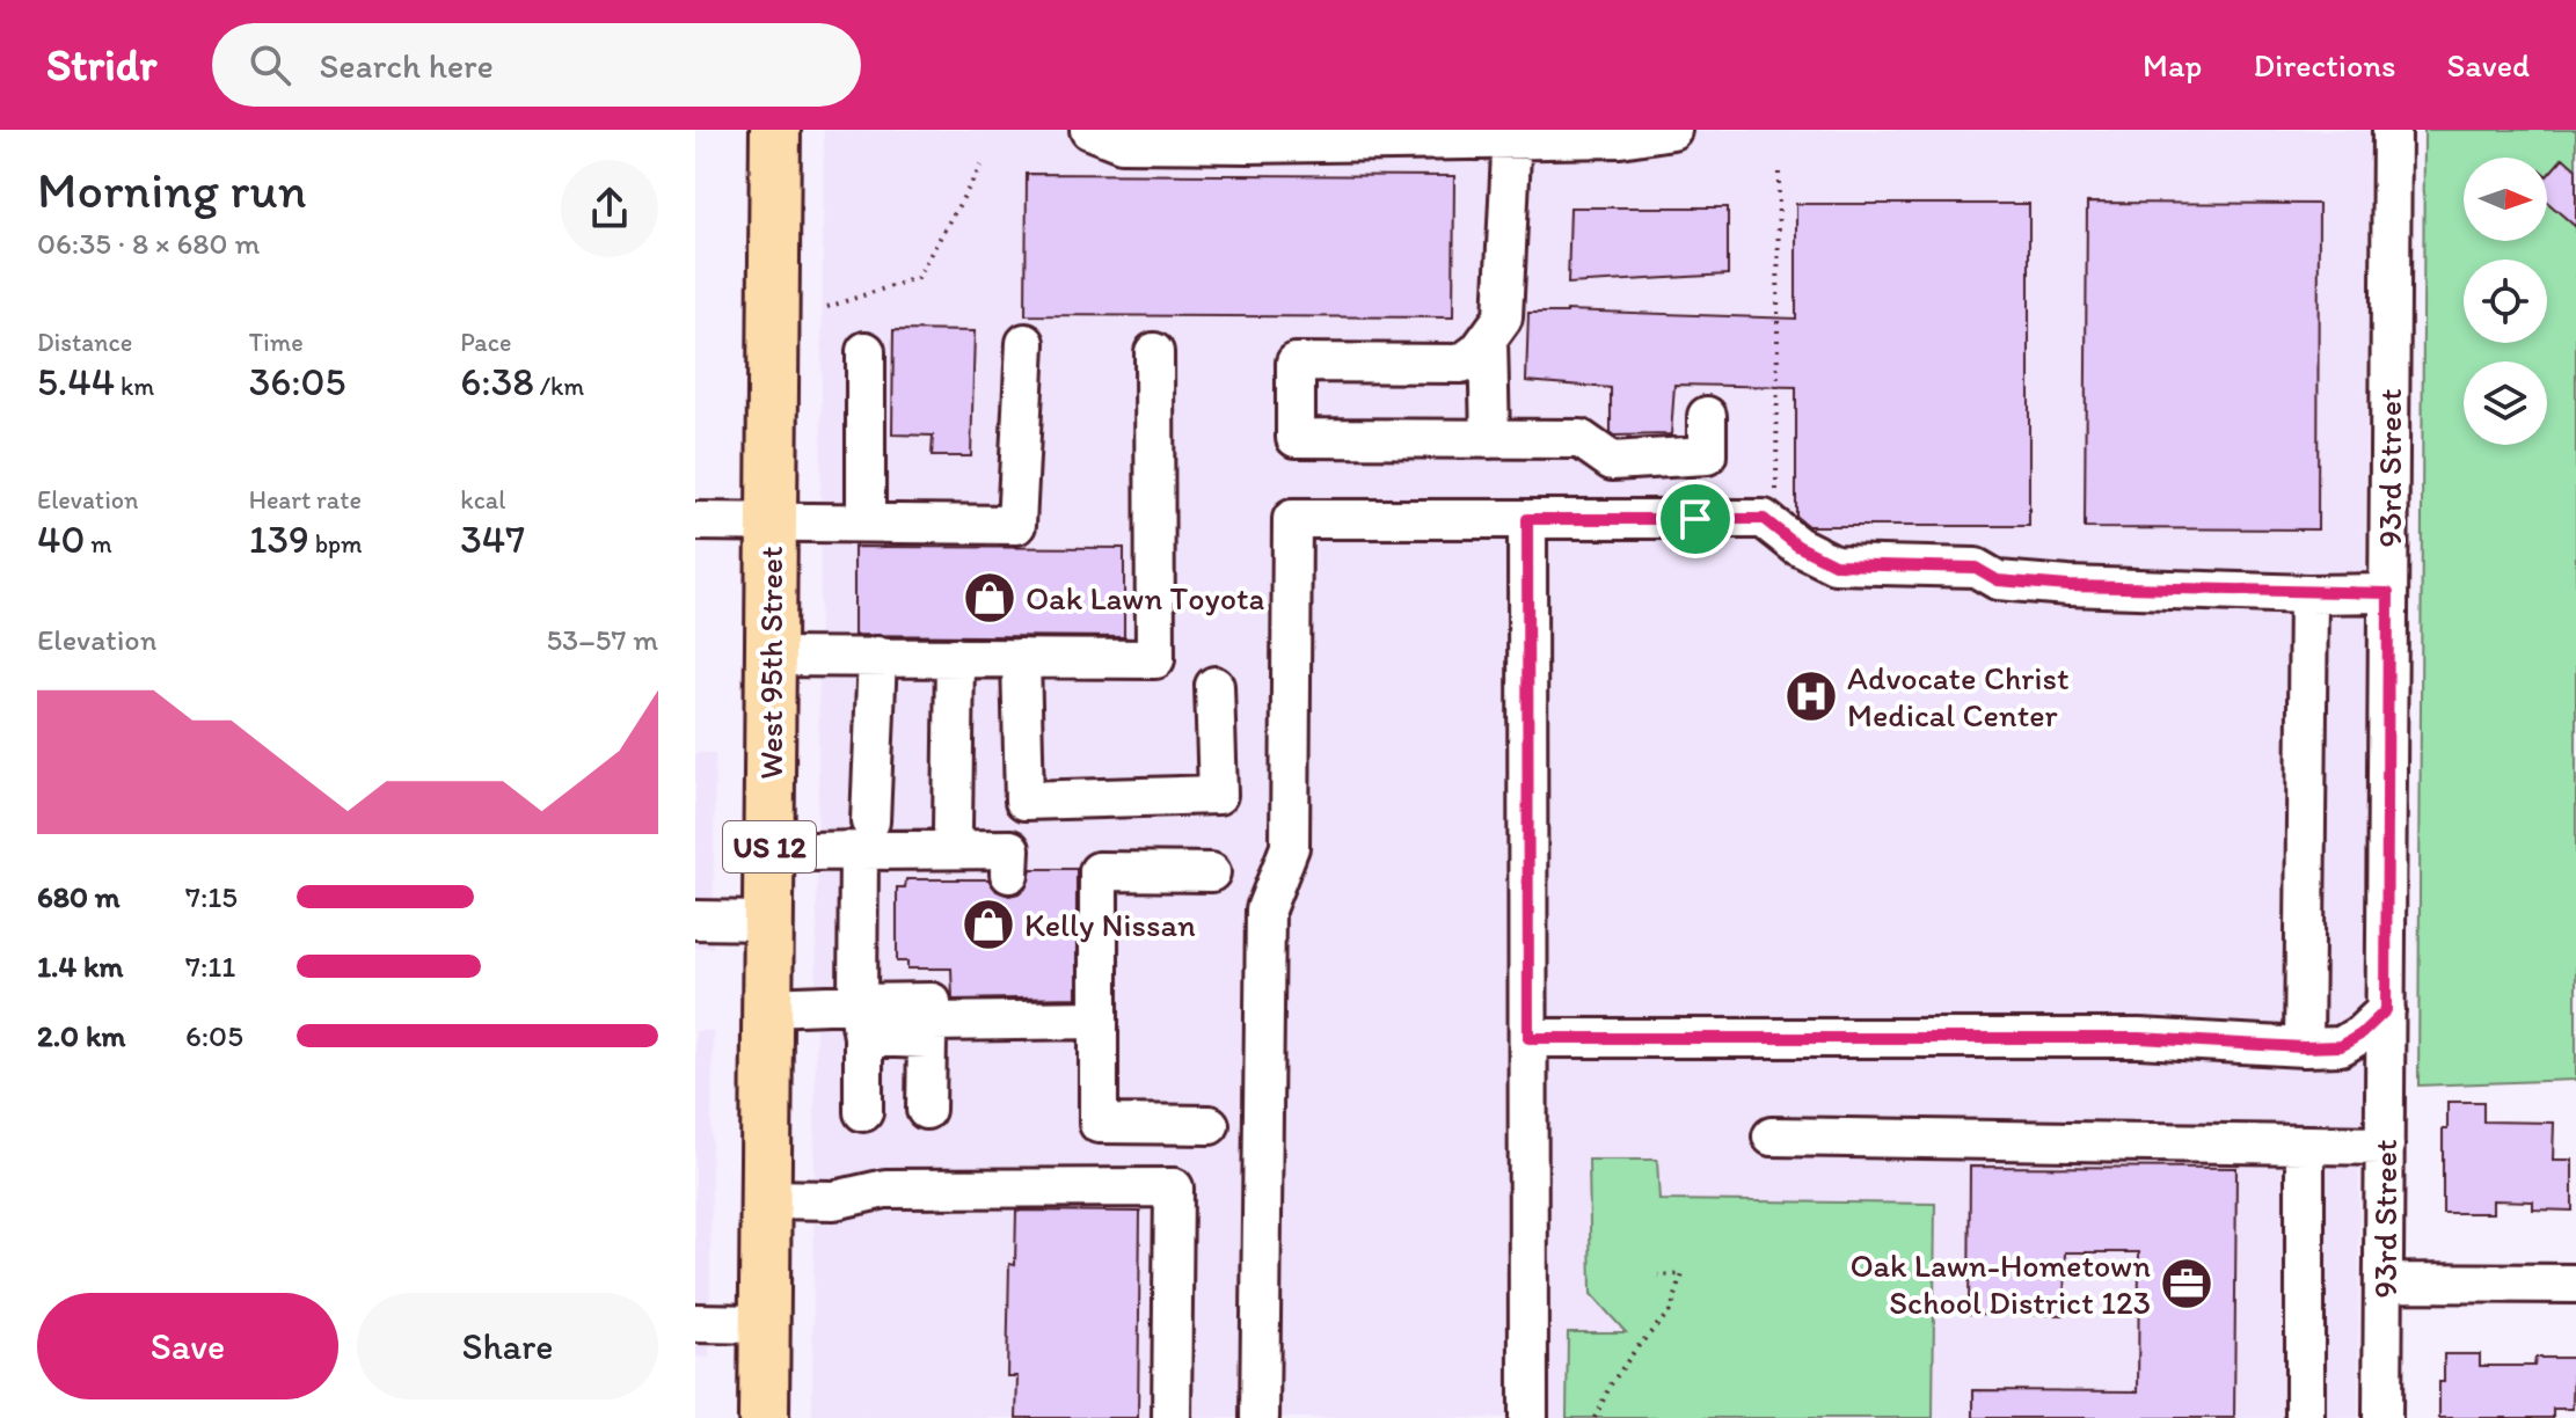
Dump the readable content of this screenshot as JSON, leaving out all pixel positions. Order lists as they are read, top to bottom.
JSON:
{
  "streets": {
    "main road": ["West 95th Street", "US 12"],
    "street": ["93rd Street"]
  },
  "places": {
    "shop": ["Oak Lawn Toyota", "Kelly Nissan"],
    "hospital": ["Advocate Christ Medical Center"],
    "office": ["Oak Lawn-Hometown School District 123"]
  },
  "north": "right",
  "page": {
    "header": "Stridr",
    "search": "Search here",
    "nav": ["Map", "Directions", "Saved"],
    "heading": ["Morning run", "06:35 · 8 × 680 m"],
    "stats": [
      ["Distance", "5.44 km"],
      ["Time", "36:05"],
      ["Pace", "6:38 /km"],
      ["Elevation", "40 m"],
      ["Heart rate", "139 bpm"],
      ["kcal", "347"]
    ],
    "chart": ["Elevation", "53–57 m"],
    "list": [
      {
        "name": "680 m",
        "note": "7:15"
      },
      {
        "name": "1.4 km",
        "note": "7:11"
      },
      {
        "name": "2.0 km",
        "note": "6:05"
      }
    ],
    "buttons": ["Save", "Share"]
  }
}
